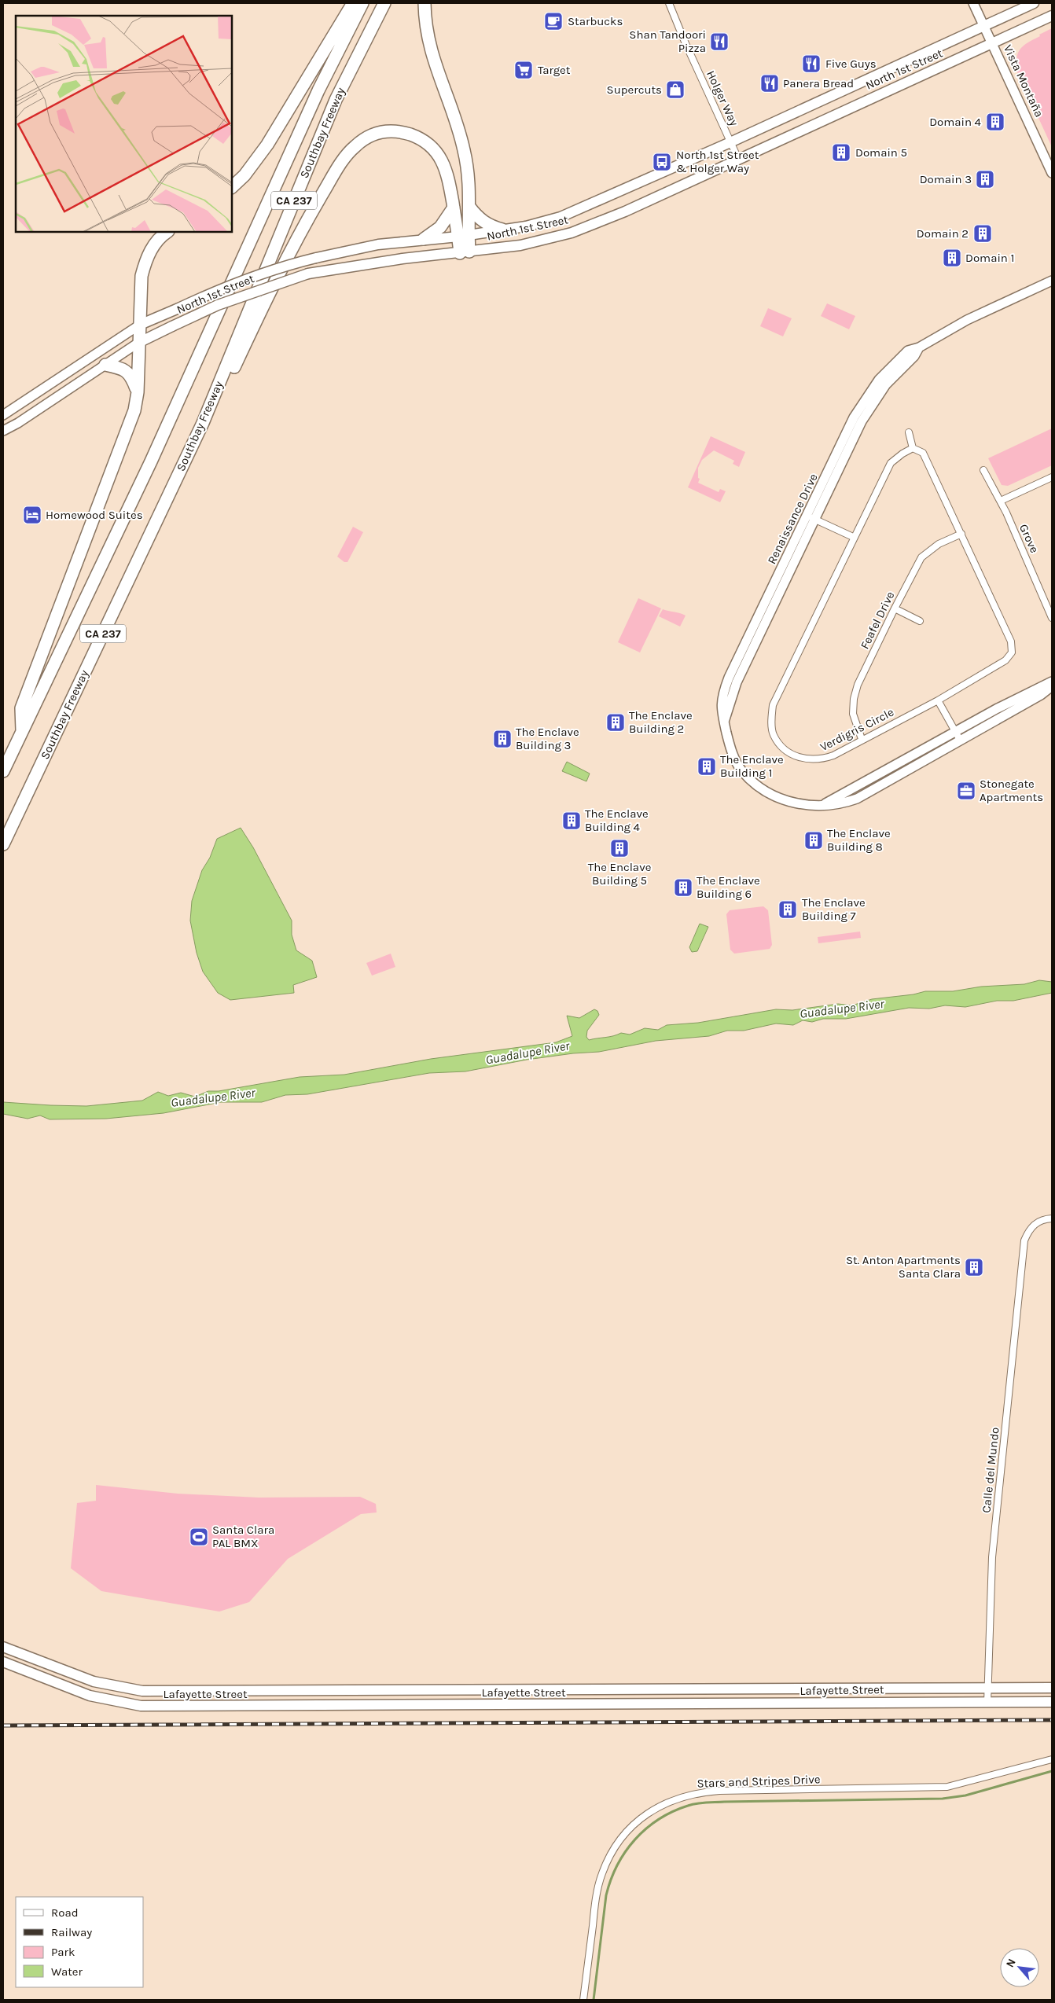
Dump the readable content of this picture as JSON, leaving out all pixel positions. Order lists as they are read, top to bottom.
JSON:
{
  "streets": {
    "highway": ["Southbay Freeway", "CA 237"],
    "main road": ["North 1st Street", "Lafayette Street"],
    "street": [
      "Vista Montaña",
      "Holger Way",
      "Renaissance Drive",
      "Grove",
      "Feafel Drive",
      "Verdigris Circle",
      "Calle del Mundo",
      "Stars and Stripes Drive"
    ]
  },
  "crossings": [
    ["North 1st Street", "Vista Montaña"],
    ["North 1st Street", "Holger Way"],
    ["Feafel Drive", "Verdigris Circle"],
    ["Calle del Mundo", "Lafayette Street"]
  ],
  "water": ["Guadalupe River"],
  "places": {
    "cafe": ["Starbucks"],
    "restaurant": ["Shan Tandoori Pizza", "Five Guys", "Panera Bread"],
    "supermarket": ["Target"],
    "shop": ["Supercuts"],
    "building": [
      "Domain 4",
      "Domain 5",
      "Domain 3",
      "Domain 2",
      "Domain 1",
      "The Enclave Building 2",
      "The Enclave Building 3",
      "The Enclave Building 1",
      "The Enclave Building 4",
      "The Enclave Building 8",
      "The Enclave Building 5",
      "The Enclave Building 6",
      "The Enclave Building 7",
      "St. Anton Apartments Santa Clara"
    ],
    "bus stop": ["North 1st Street & Holger Way"],
    "hotel": ["Homewood Suites"],
    "office": ["Stonegate Apartments"],
    "sports": ["Santa Clara PAL BMX"]
  },
  "legend": [
    "Road",
    "Railway",
    "Park",
    "Water"
  ],
  "north": "top left"
}
